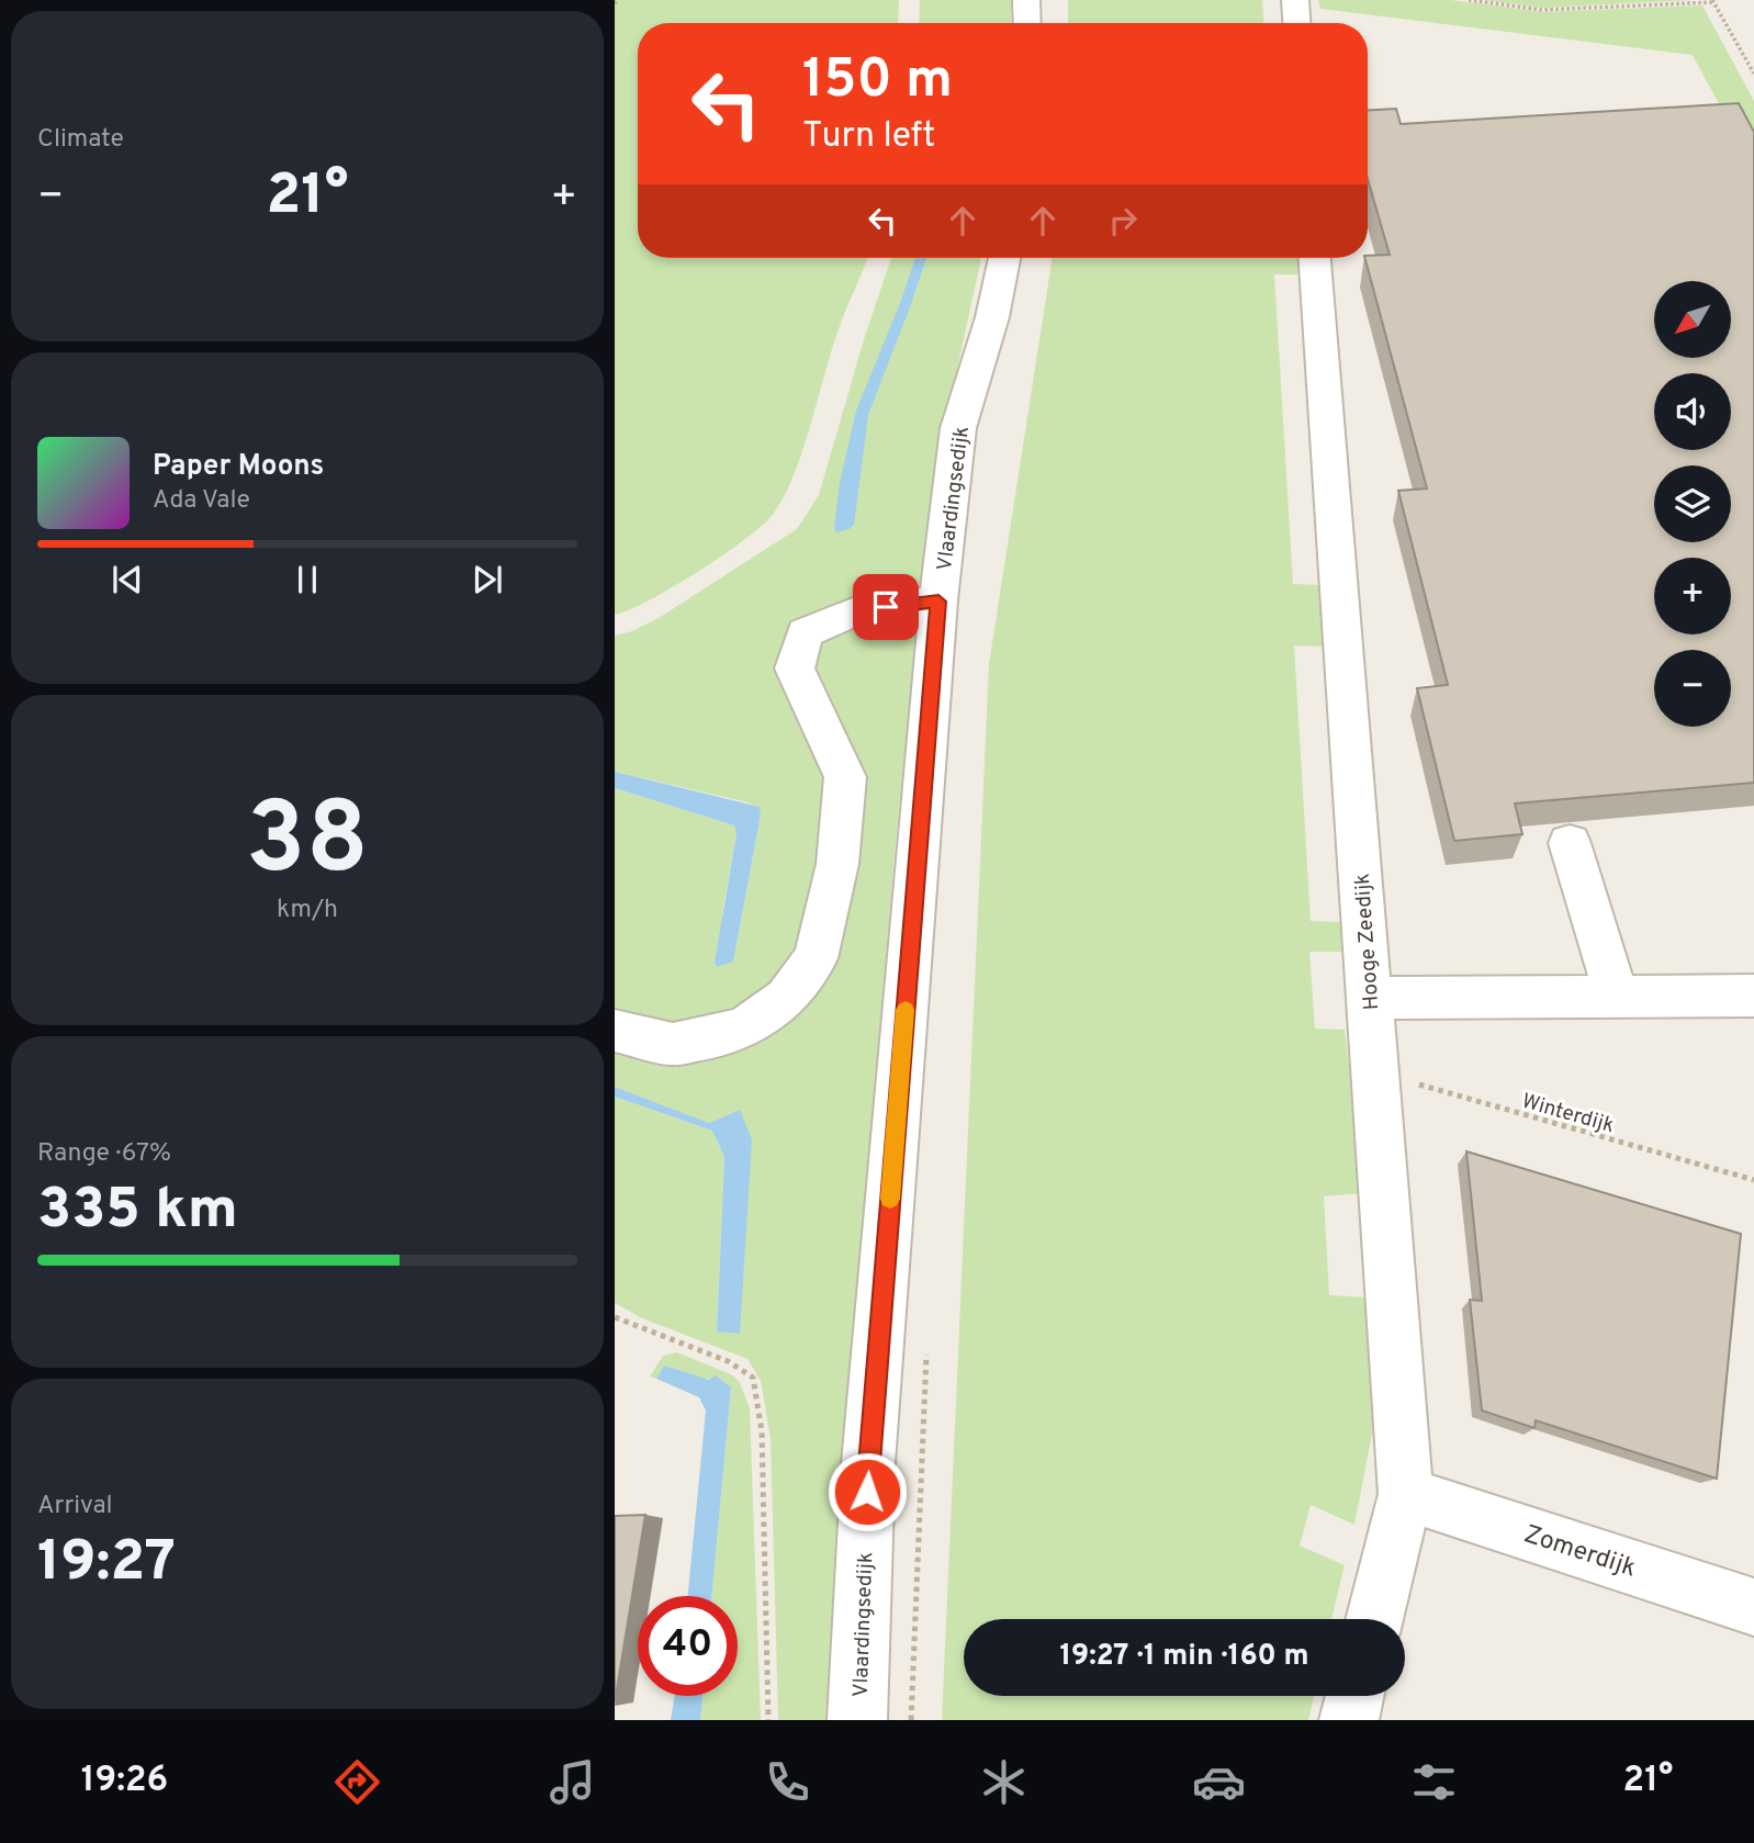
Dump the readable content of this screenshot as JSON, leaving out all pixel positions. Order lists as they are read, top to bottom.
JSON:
{
  "streets": {
    "street": ["Vlaardingsedijk", "Hooge Zeedijk", "Zomerdijk"],
    "path": ["Winterdijk"]
  },
  "crossings": [
    ["Hooge Zeedijk", "Winterdijk"],
    ["Hooge Zeedijk", "Zomerdijk"]
  ],
  "north": "bottom left",
  "page": {
    "tile": [
      "Climate",
      ["38", "km/h"],
      ["Range · 67%", "335 km"],
      ["Arrival", "19:27"]
    ],
    "turn": ["150 m", "Turn left"],
    "heat": ["−", "21°", "+"],
    "map_buttons": ["+", "−"],
    "song": ["Paper Moons", "Ada Vale"],
    "limit": "40",
    "trip": "19:27 · 1 min · 160 m",
    "tabs": ["19:26", "21°"]
  }
}
